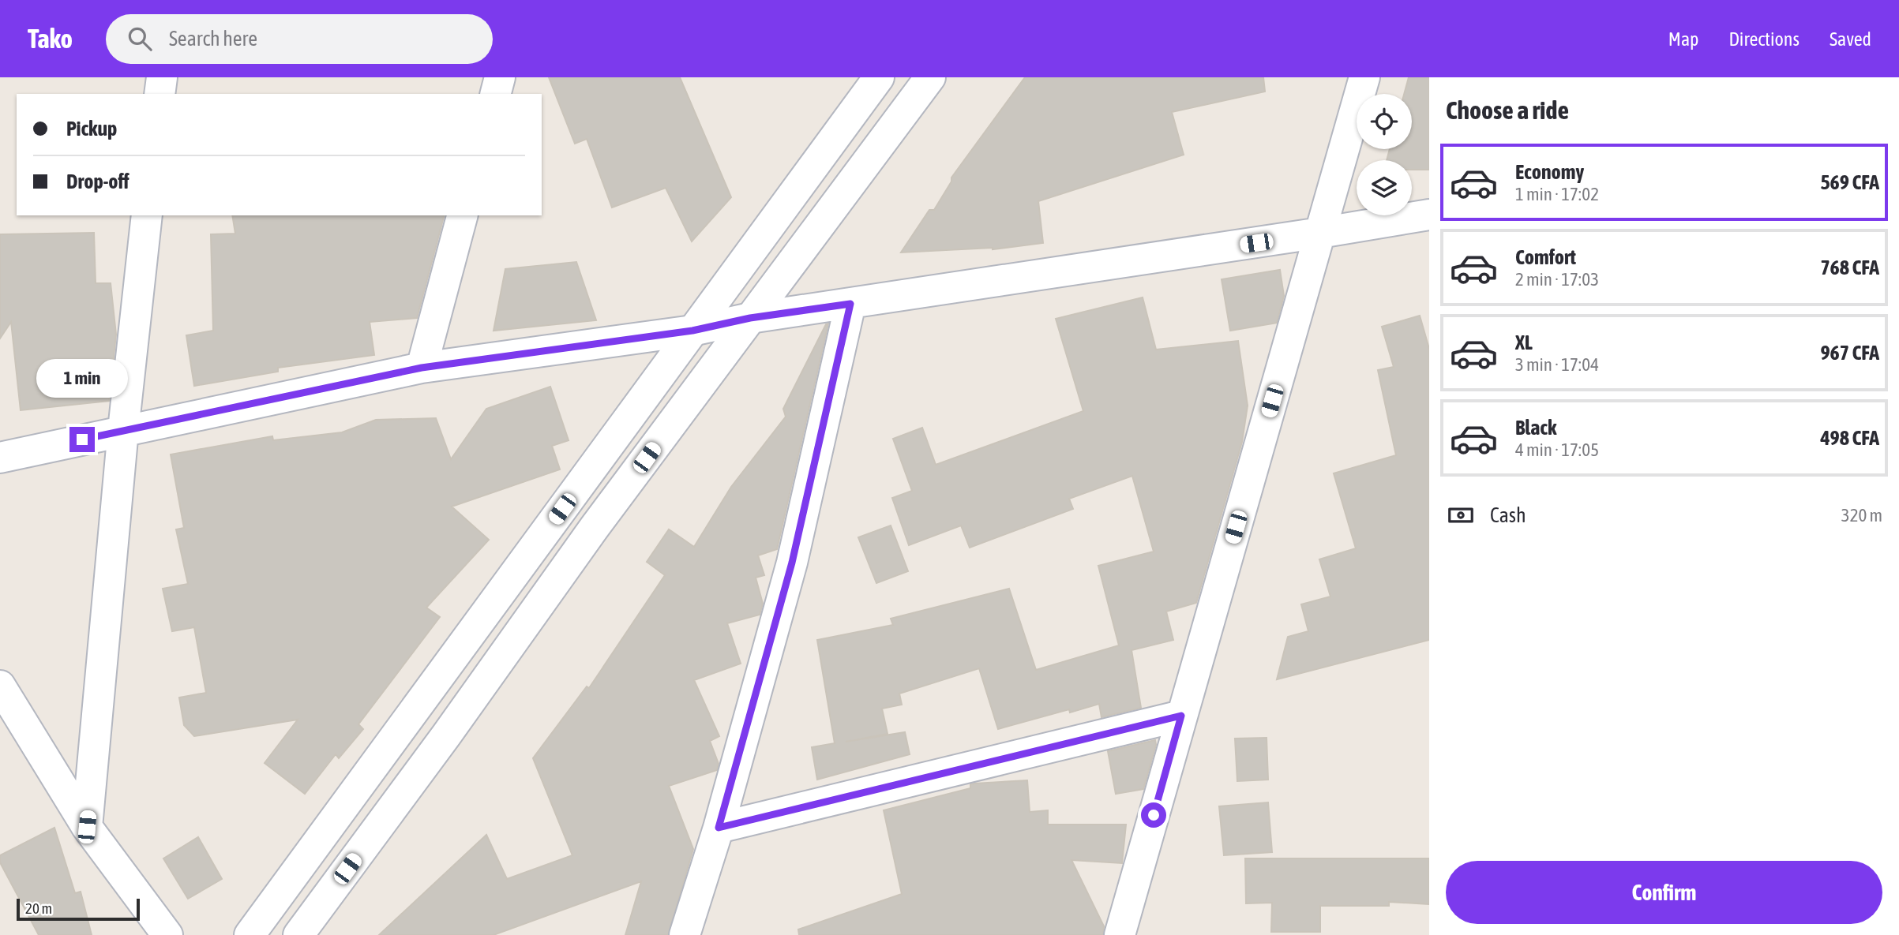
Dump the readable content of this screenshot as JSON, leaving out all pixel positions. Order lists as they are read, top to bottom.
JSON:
{
  "scale_bar": "20 m",
  "page": {
    "header": "Tako",
    "search": "Search here",
    "nav": ["Map", "Directions", "Saved"],
    "heading": "Choose a ride",
    "banner": ["Pickup", "Drop-off"],
    "list": [
      {
        "name": "Economy",
        "note": "1 min · 17:02",
        "value": "569 CFA"
      },
      {
        "name": "Comfort",
        "note": "2 min · 17:03",
        "value": "768 CFA"
      },
      {
        "name": "XL",
        "note": "3 min · 17:04",
        "value": "967 CFA"
      },
      {
        "name": "Black",
        "note": "4 min · 17:05",
        "value": "498 CFA"
      }
    ],
    "bubble": "1 min",
    "pay": ["Cash", "320 m"],
    "buttons": "Confirm",
    "scale": "20 m"
  }
}
